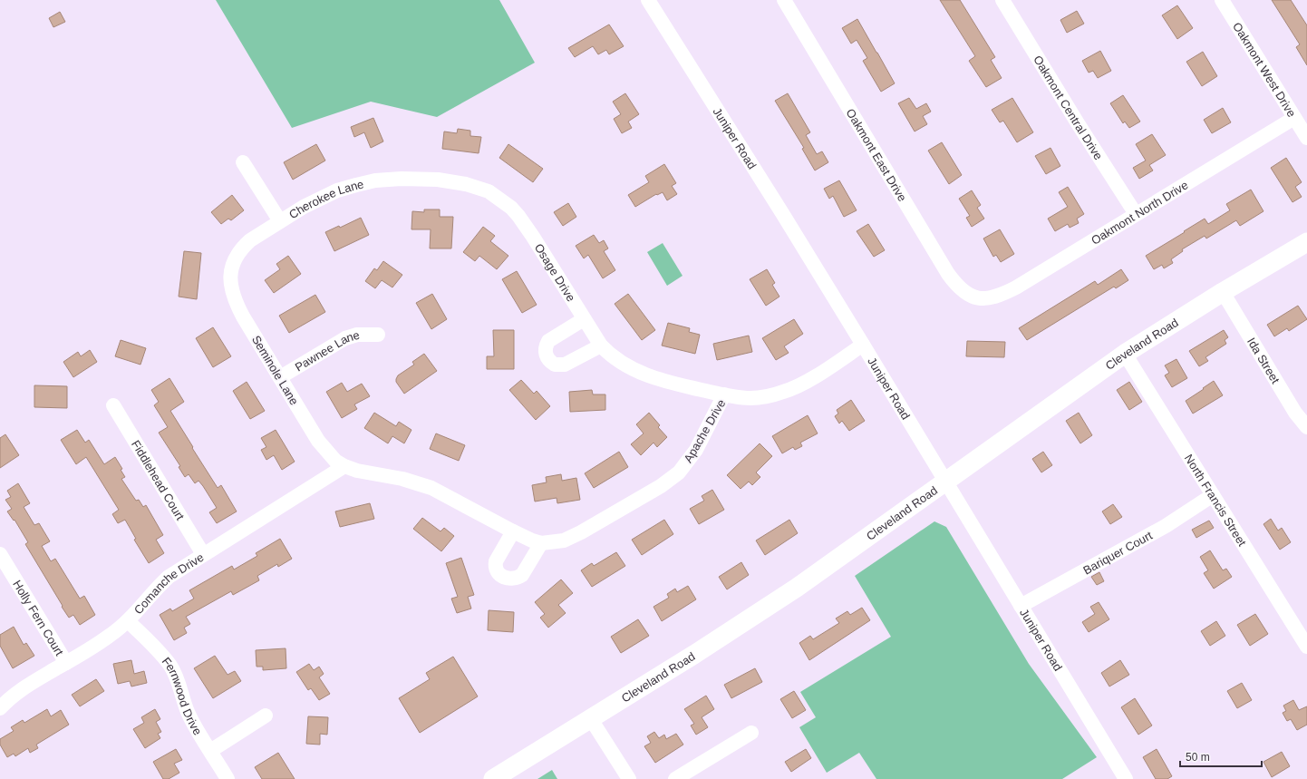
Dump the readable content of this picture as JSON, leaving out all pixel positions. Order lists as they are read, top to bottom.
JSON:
{
  "streets": {
    "main road": ["Cleveland Road"],
    "street": [
      "Oakmont West Drive",
      "Oakmont Central Drive",
      "Juniper Road",
      "Oakmont East Drive",
      "Cherokee Lane",
      "Oakmont North Drive",
      "Osage Drive",
      "Pawnee Lane",
      "Ida Street",
      "Seminole Lane",
      "Apache Drive",
      "Fiddlehead Court",
      "North Francis Street",
      "Bariquer Court",
      "Comanche Drive",
      "Holly Fern Court",
      "Fernwood Drive"
    ]
  },
  "crossings": [
    ["Oakmont West Drive", "Oakmont North Drive"],
    ["Oakmont Central Drive", "Oakmont North Drive"],
    ["Juniper Road", "Cleveland Road"],
    ["Juniper Road", "Apache Drive"],
    ["Juniper Road", "Bariquer Court"],
    ["Oakmont East Drive", "Oakmont North Drive"],
    ["Cherokee Lane", "Osage Drive"],
    ["Cherokee Lane", "Seminole Lane"],
    ["Osage Drive", "Apache Drive"],
    ["Cleveland Road", "Ida Street"],
    ["Cleveland Road", "North Francis Street"],
    ["Pawnee Lane", "Seminole Lane"],
    ["Seminole Lane", "Apache Drive"],
    ["Seminole Lane", "Comanche Drive"],
    ["Apache Drive", "Comanche Drive"],
    ["Fiddlehead Court", "Comanche Drive"],
    ["North Francis Street", "Bariquer Court"],
    ["Comanche Drive", "Holly Fern Court"],
    ["Comanche Drive", "Fernwood Drive"]
  ],
  "scale_bar": "50 m"
}
